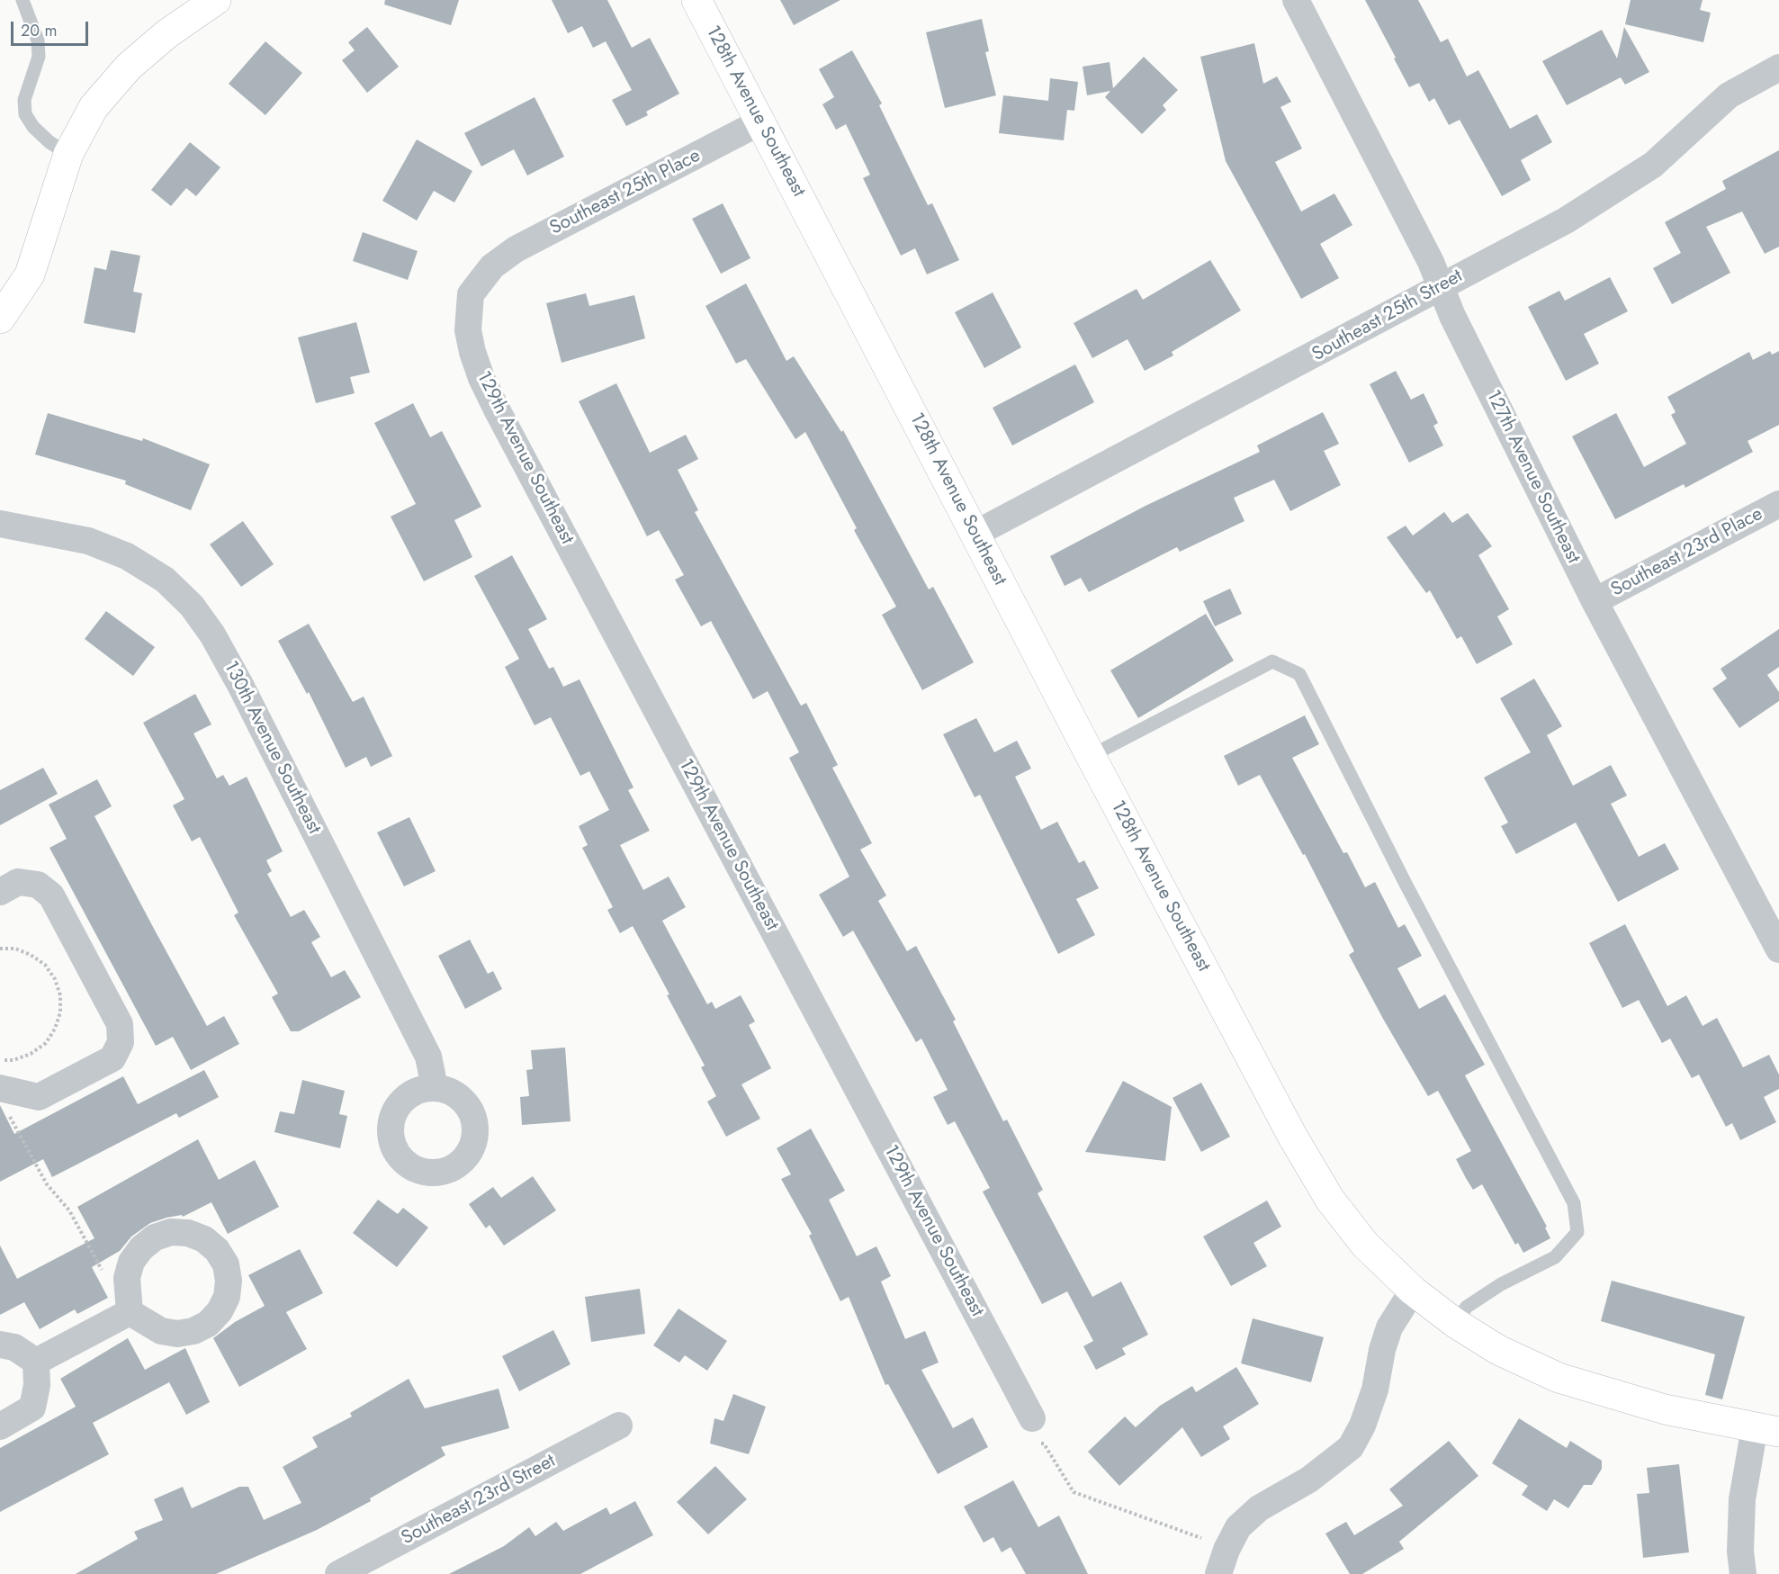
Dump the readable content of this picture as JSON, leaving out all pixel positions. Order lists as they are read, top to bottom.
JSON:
{
  "streets": {
    "street": [
      "128th Avenue Southeast",
      "Southeast 25th Place",
      "Southeast 25th Street",
      "129th Avenue Southeast",
      "127th Avenue Southeast",
      "Southeast 23rd Place",
      "130th Avenue Southeast",
      "Southeast 23rd Street"
    ]
  },
  "crossings": [
    ["128th Avenue Southeast", "Southeast 25th Place"],
    ["128th Avenue Southeast", "Southeast 25th Street"],
    ["Southeast 25th Place", "129th Avenue Southeast"],
    ["Southeast 25th Street", "127th Avenue Southeast"],
    ["127th Avenue Southeast", "Southeast 23rd Place"]
  ],
  "scale_bar": "20 m"
}
